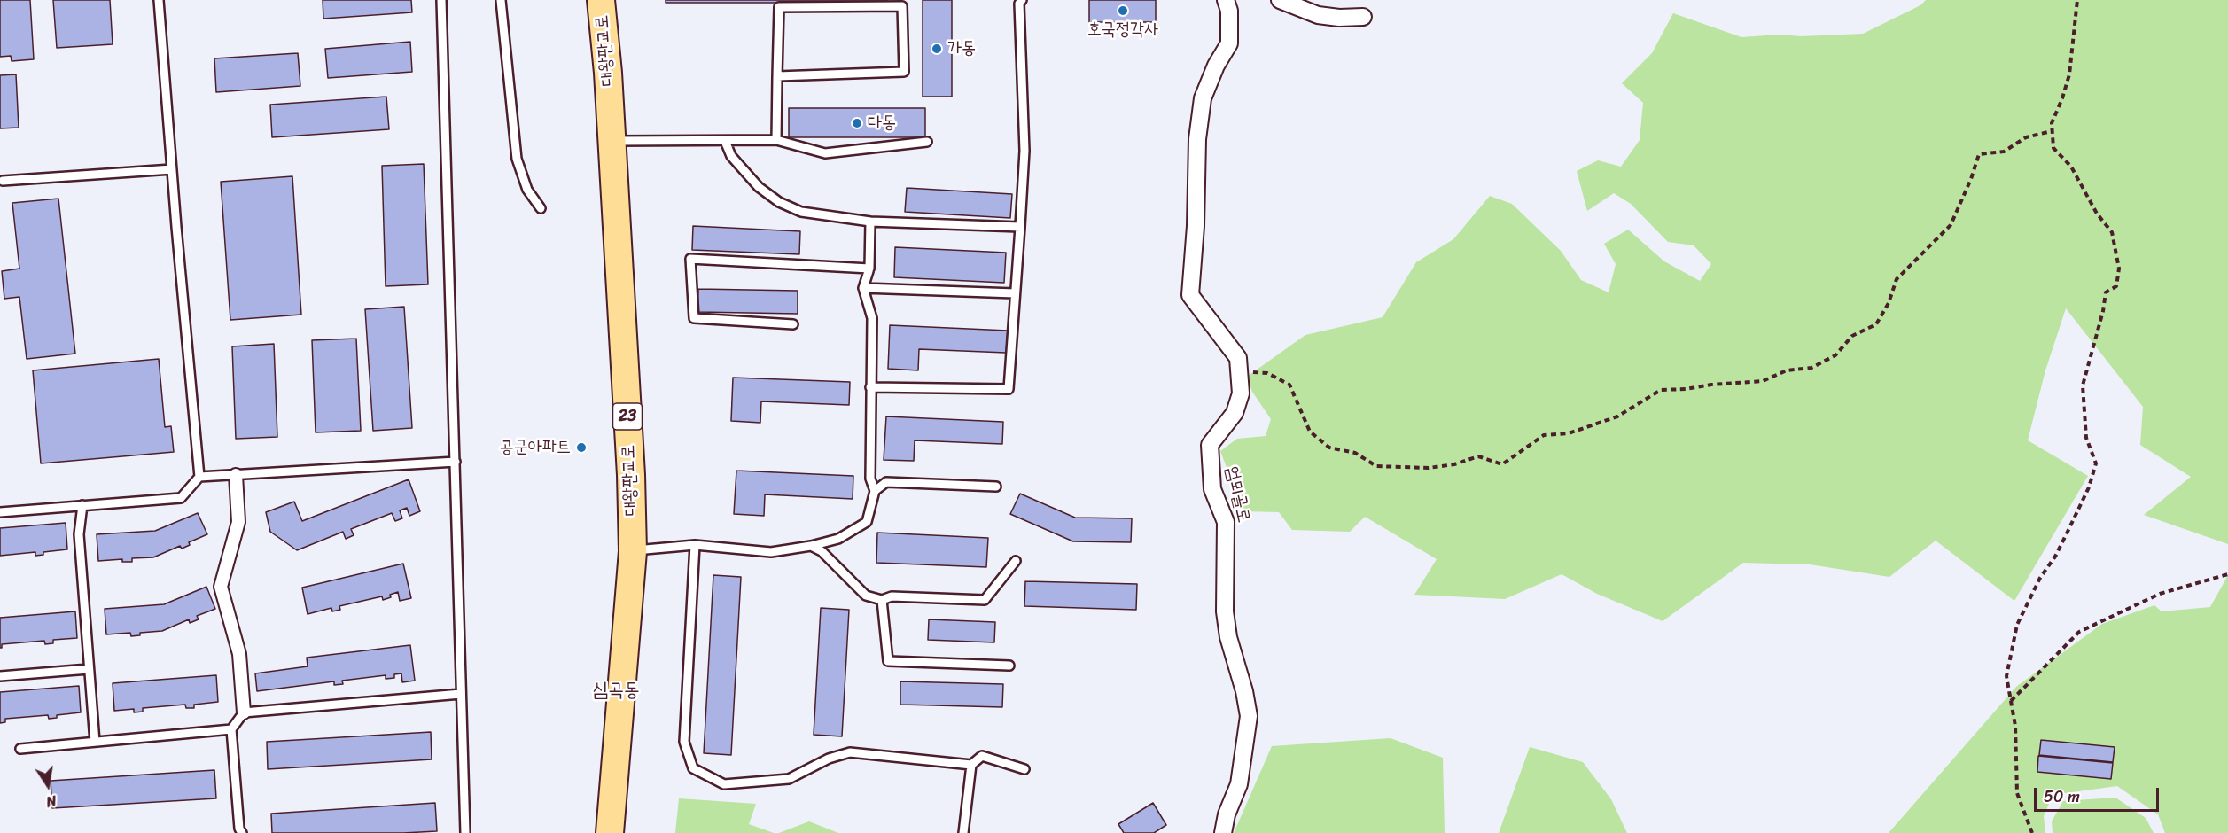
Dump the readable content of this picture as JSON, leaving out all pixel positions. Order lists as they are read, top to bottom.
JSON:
{
  "streets": {
    "main road": ["대왕판교로", "23"],
    "street": ["엄뫼골로"]
  },
  "districts": ["심곡동"],
  "places": [
    "호국정각사",
    "가동",
    "다동",
    "공군아파트"
  ],
  "scale_bar": "50 m",
  "north": "bottom"
}
